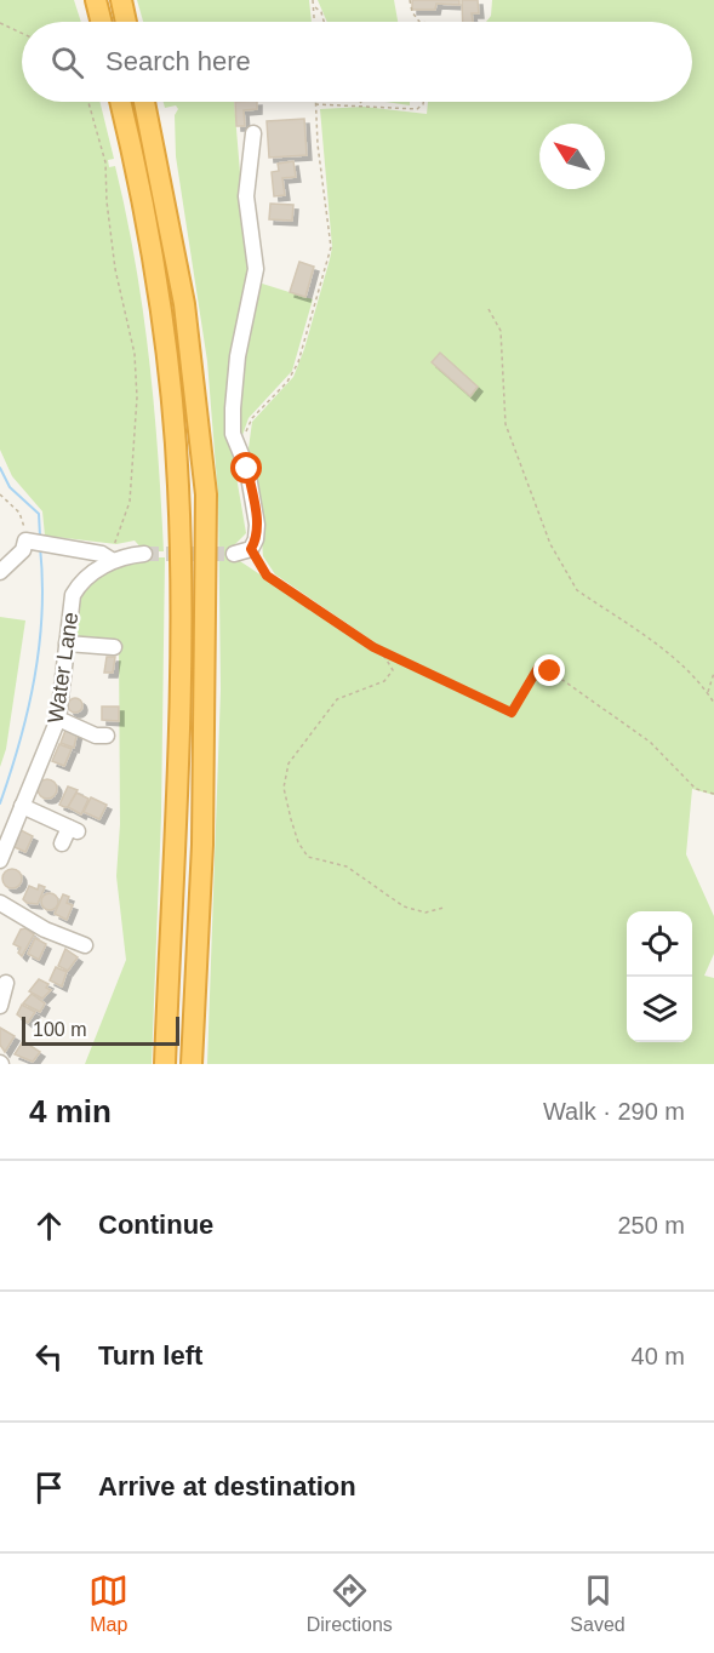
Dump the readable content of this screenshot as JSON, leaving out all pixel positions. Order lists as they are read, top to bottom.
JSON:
{
  "streets": {
    "street": ["Water Lane"]
  },
  "scale_bar": "100 m",
  "north": "top left",
  "page": {
    "search": "Search here",
    "scale": "100 m",
    "heading": ["4 min", "Walk · 290 m"],
    "list": [
      ["Continue", "250 m"],
      ["Turn left", "40 m"],
      "Arrive at destination"
    ],
    "nav": ["Map", "Directions", "Saved"]
  }
}
